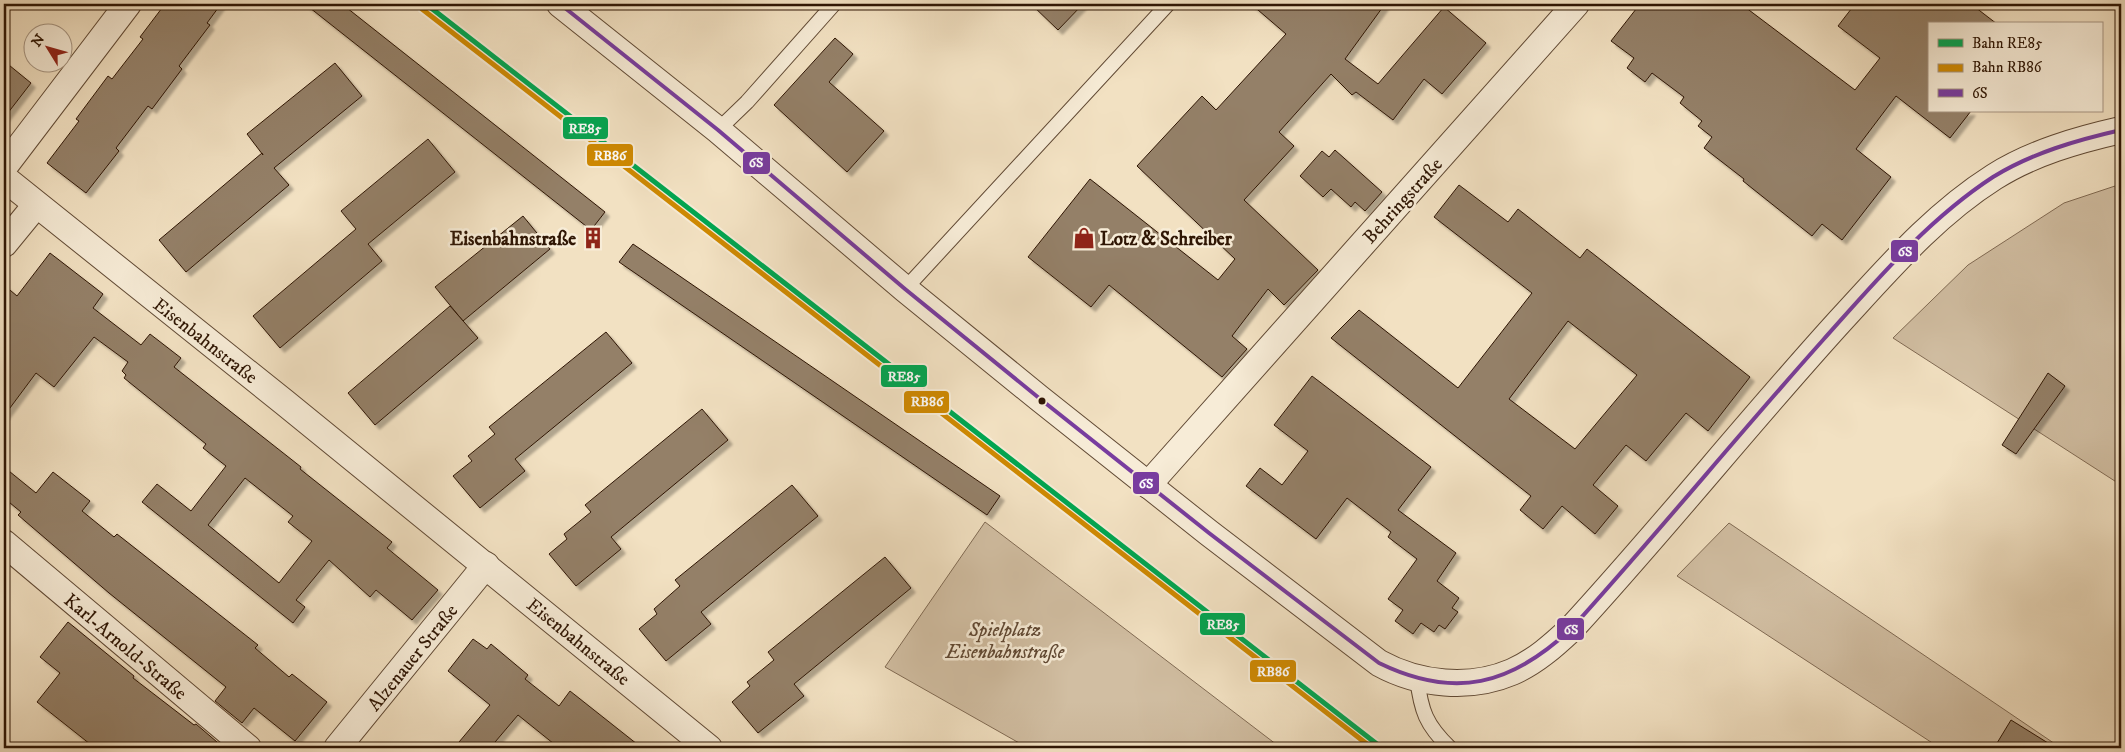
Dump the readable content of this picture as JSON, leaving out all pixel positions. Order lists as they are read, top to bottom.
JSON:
{
  "streets": {
    "street": [
      "Behringstraße",
      "Eisenbahnstraße",
      "Karl-Arnold-Straße",
      "Alzenauer Straße"
    ]
  },
  "crossings": [
    ["Eisenbahnstraße", "Alzenauer Straße"]
  ],
  "parks": ["Spielplatz Eisenbahnstraße"],
  "places": {
    "building": ["Eisenbahnstraße"],
    "shop": ["Lotz & Schreiber"]
  },
  "lines": ["rail line RE85", "transit line 6S", "rail line RB86"],
  "legend": ["Bahn RE85", "Bahn RB86", "6S"],
  "north": "top left"
}
